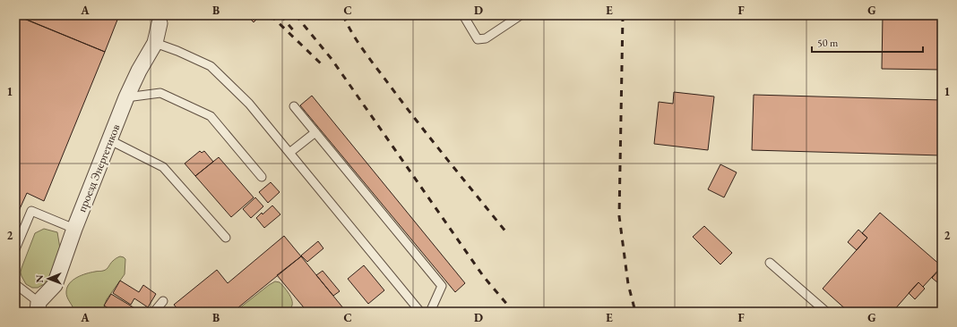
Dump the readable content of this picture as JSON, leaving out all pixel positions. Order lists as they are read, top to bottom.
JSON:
{
  "streets": {
    "street": ["проезд Энергетиков"]
  },
  "scale_bar": "50 m",
  "north": "left",
  "grid": {
    "columns": [
      "A",
      "B",
      "C",
      "D",
      "E",
      "F",
      "G"
    ],
    "rows": ["1", "2"]
  }
}
